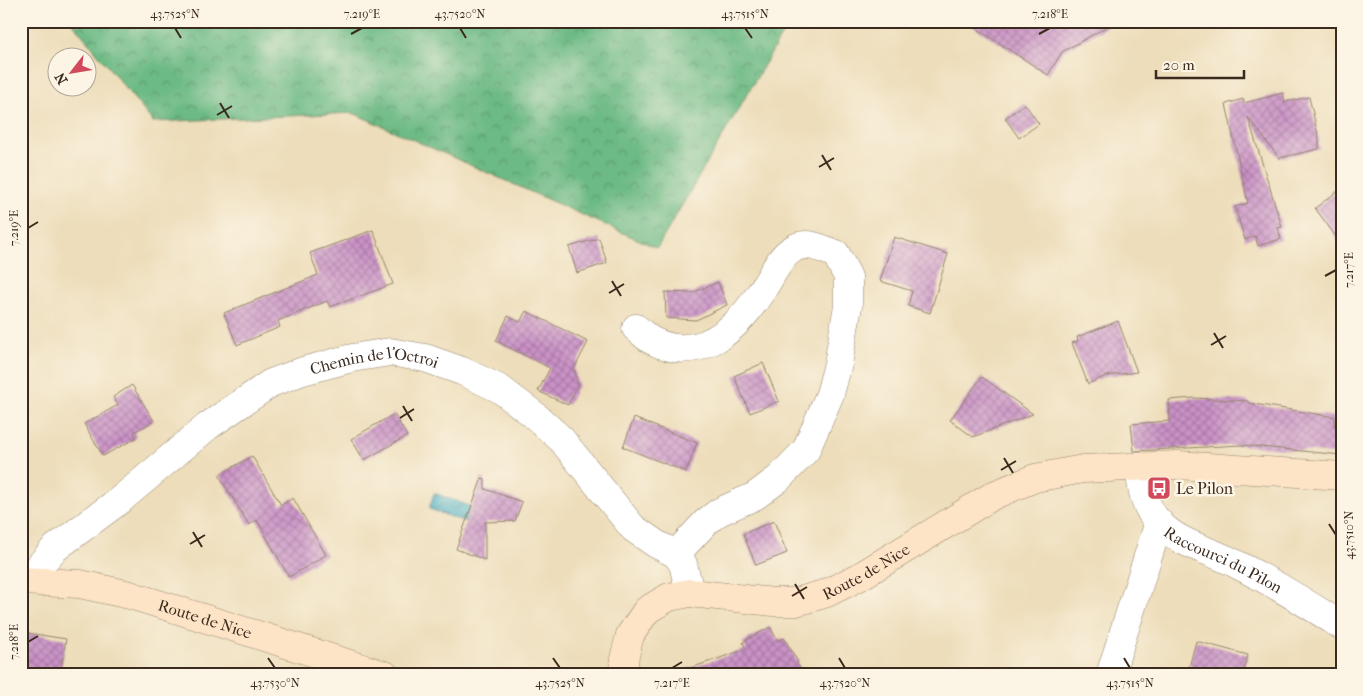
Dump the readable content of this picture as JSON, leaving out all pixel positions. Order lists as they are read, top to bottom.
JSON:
{
  "streets": {
    "main road": ["Route de Nice"],
    "street": ["Chemin de l'Octroi", "Raccourci du Pilon"]
  },
  "crossings": [
    ["Chemin de l'Octroi", "Route de Nice"],
    ["Raccourci du Pilon", "Route de Nice"]
  ],
  "places": {
    "bus stop": ["Le Pilon"]
  },
  "scale_bar": "20 m",
  "north": "bottom left",
  "coordinates": [
    "43.7525°N",
    "7.219°E",
    "43.7520°N",
    "43.7515°N",
    "7.218°E",
    "7.217°E",
    "43.7510°N",
    "43.7530°N"
  ]
}
